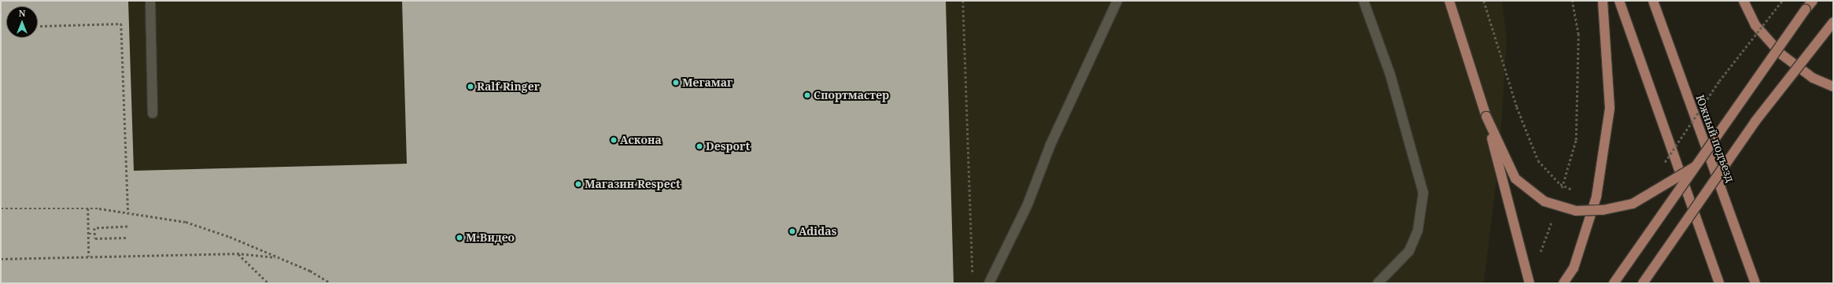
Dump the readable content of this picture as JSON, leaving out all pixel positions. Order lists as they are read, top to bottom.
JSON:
{
  "streets": {
    "main road": ["Южный подъезд"]
  },
  "places": [
    "Мегамаг",
    "Ralf Ringer",
    "Спортмастер",
    "Аскона",
    "Desport",
    "Магазин Respect",
    "Adidas",
    "М.Видео"
  ],
  "north": "top"
}
